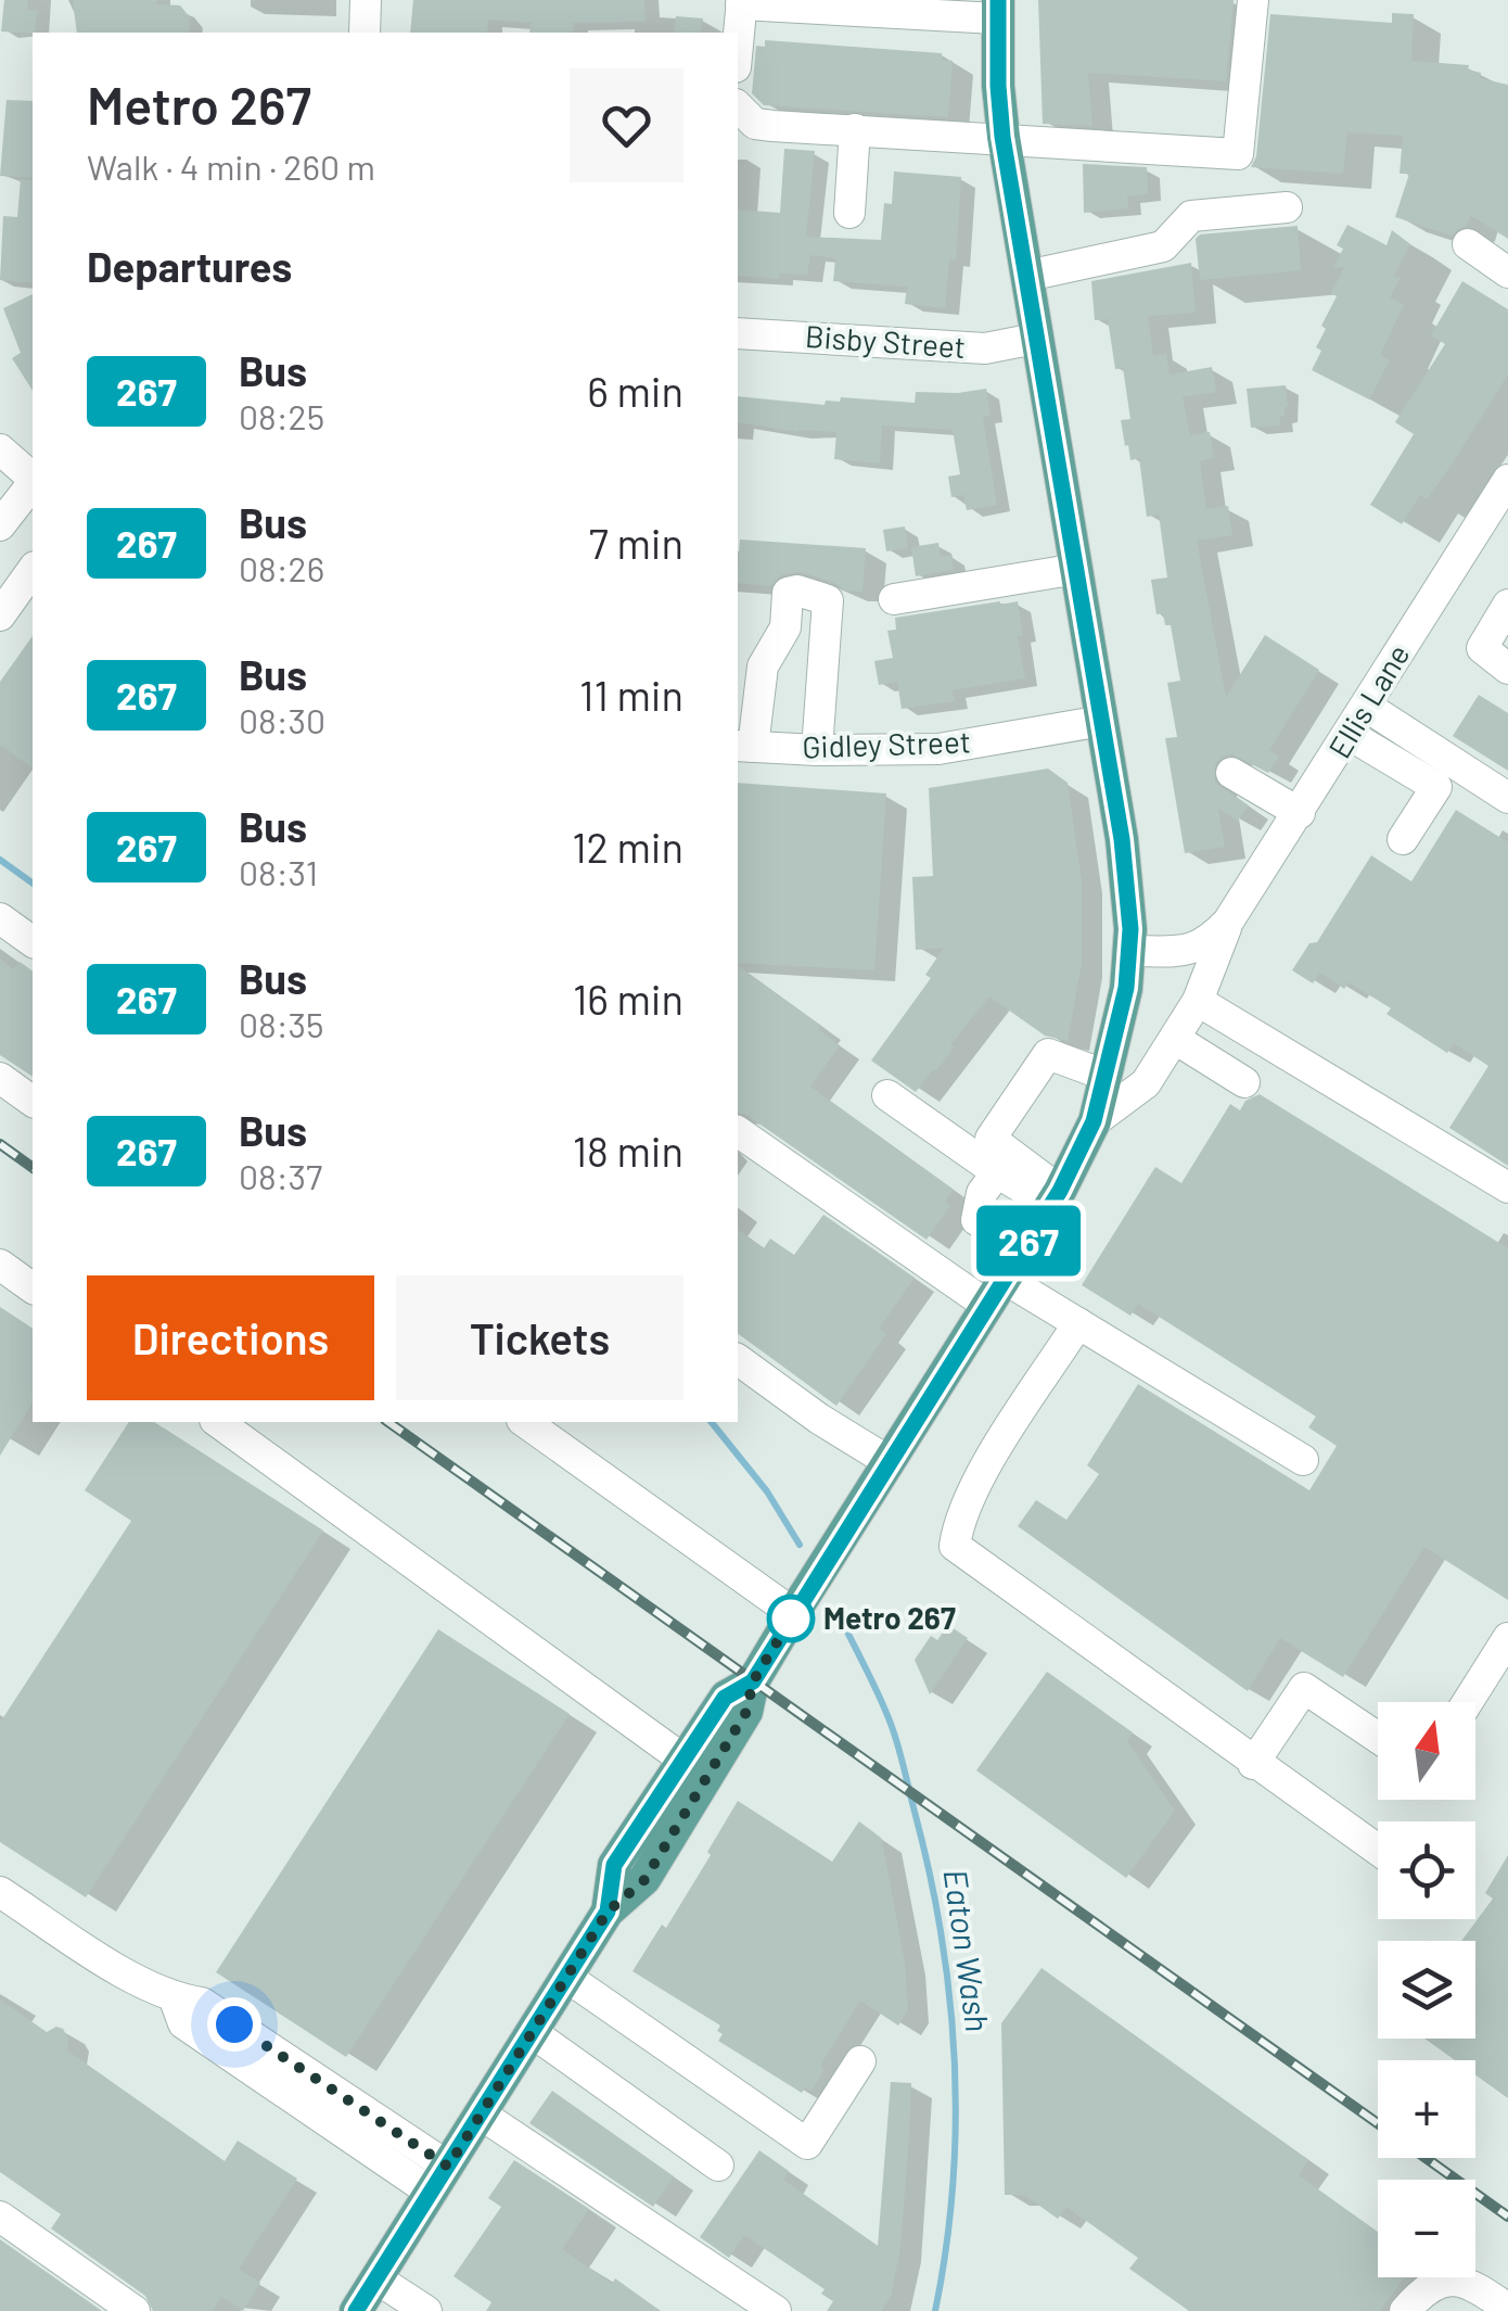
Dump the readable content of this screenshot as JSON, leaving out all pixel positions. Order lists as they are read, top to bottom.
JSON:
{
  "streets": {
    "street": ["Bisby Street", "Ellis Lane", "Gidley Street"]
  },
  "water": ["Eaton Wash"],
  "places": ["Metro 267"],
  "lines": ["bus line 267"],
  "north": "top",
  "page": {
    "on_map": "267",
    "heading": [
      ["Metro 267", "Walk · 4 min · 260 m"],
      "Departures"
    ],
    "list": [
      {
        "mark": "267",
        "name": "Bus",
        "note": "08:25",
        "value": "6 min"
      },
      {
        "mark": "267",
        "name": "Bus",
        "note": "08:26",
        "value": "7 min"
      },
      {
        "mark": "267",
        "name": "Bus",
        "note": "08:30",
        "value": "11 min"
      },
      {
        "mark": "267",
        "name": "Bus",
        "note": "08:31",
        "value": "12 min"
      },
      {
        "mark": "267",
        "name": "Bus",
        "note": "08:35",
        "value": "16 min"
      },
      {
        "mark": "267",
        "name": "Bus",
        "note": "08:37",
        "value": "18 min"
      }
    ],
    "buttons": ["Directions", "Tickets"],
    "map_buttons": ["+", "−"]
  }
}
